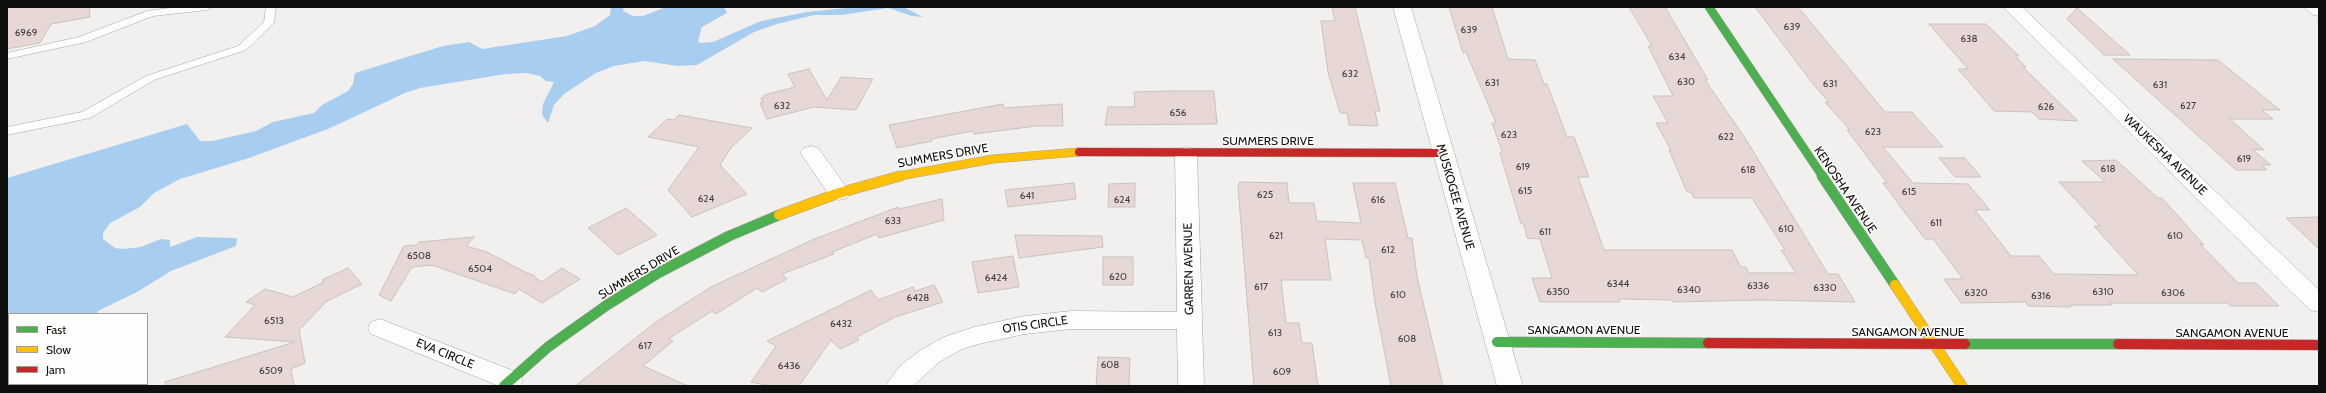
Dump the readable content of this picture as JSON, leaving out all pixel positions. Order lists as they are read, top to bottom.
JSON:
{
  "streets": {
    "street": [
      "SUMMERS DRIVE",
      "WAUKESHA AVENUE",
      "KENOSHA AVENUE",
      "MUSKOGEE AVENUE",
      "GARREN AVENUE",
      "OTIS CIRCLE",
      "SANGAMON AVENUE",
      "EVA CIRCLE"
    ]
  },
  "crossings": [
    ["SUMMERS DRIVE", "MUSKOGEE AVENUE"],
    ["SUMMERS DRIVE", "GARREN AVENUE"],
    ["SUMMERS DRIVE", "EVA CIRCLE"],
    ["KENOSHA AVENUE", "SANGAMON AVENUE"],
    ["MUSKOGEE AVENUE", "SANGAMON AVENUE"],
    ["GARREN AVENUE", "OTIS CIRCLE"]
  ],
  "house_numbers": [
    "639",
    "639",
    "6969",
    "638",
    "634",
    "632",
    "630",
    "631",
    "631",
    "631",
    "632",
    "627",
    "626",
    "656",
    "623",
    "623",
    "622",
    "619",
    "619",
    "618",
    "618",
    "615",
    "615",
    "625",
    "641",
    "624",
    "624",
    "616",
    "633",
    "611",
    "610",
    "611",
    "621",
    "610",
    "612",
    "6508",
    "6504",
    "620",
    "6424",
    "6344",
    "6336",
    "617",
    "6330",
    "6340",
    "6350",
    "6310",
    "6320",
    "6306",
    "610",
    "6316",
    "6428",
    "6513",
    "6432",
    "613",
    "608",
    "617",
    "608",
    "6436",
    "6509",
    "609"
  ],
  "legend": ["Fast", "Slow", "Jam"]
}
